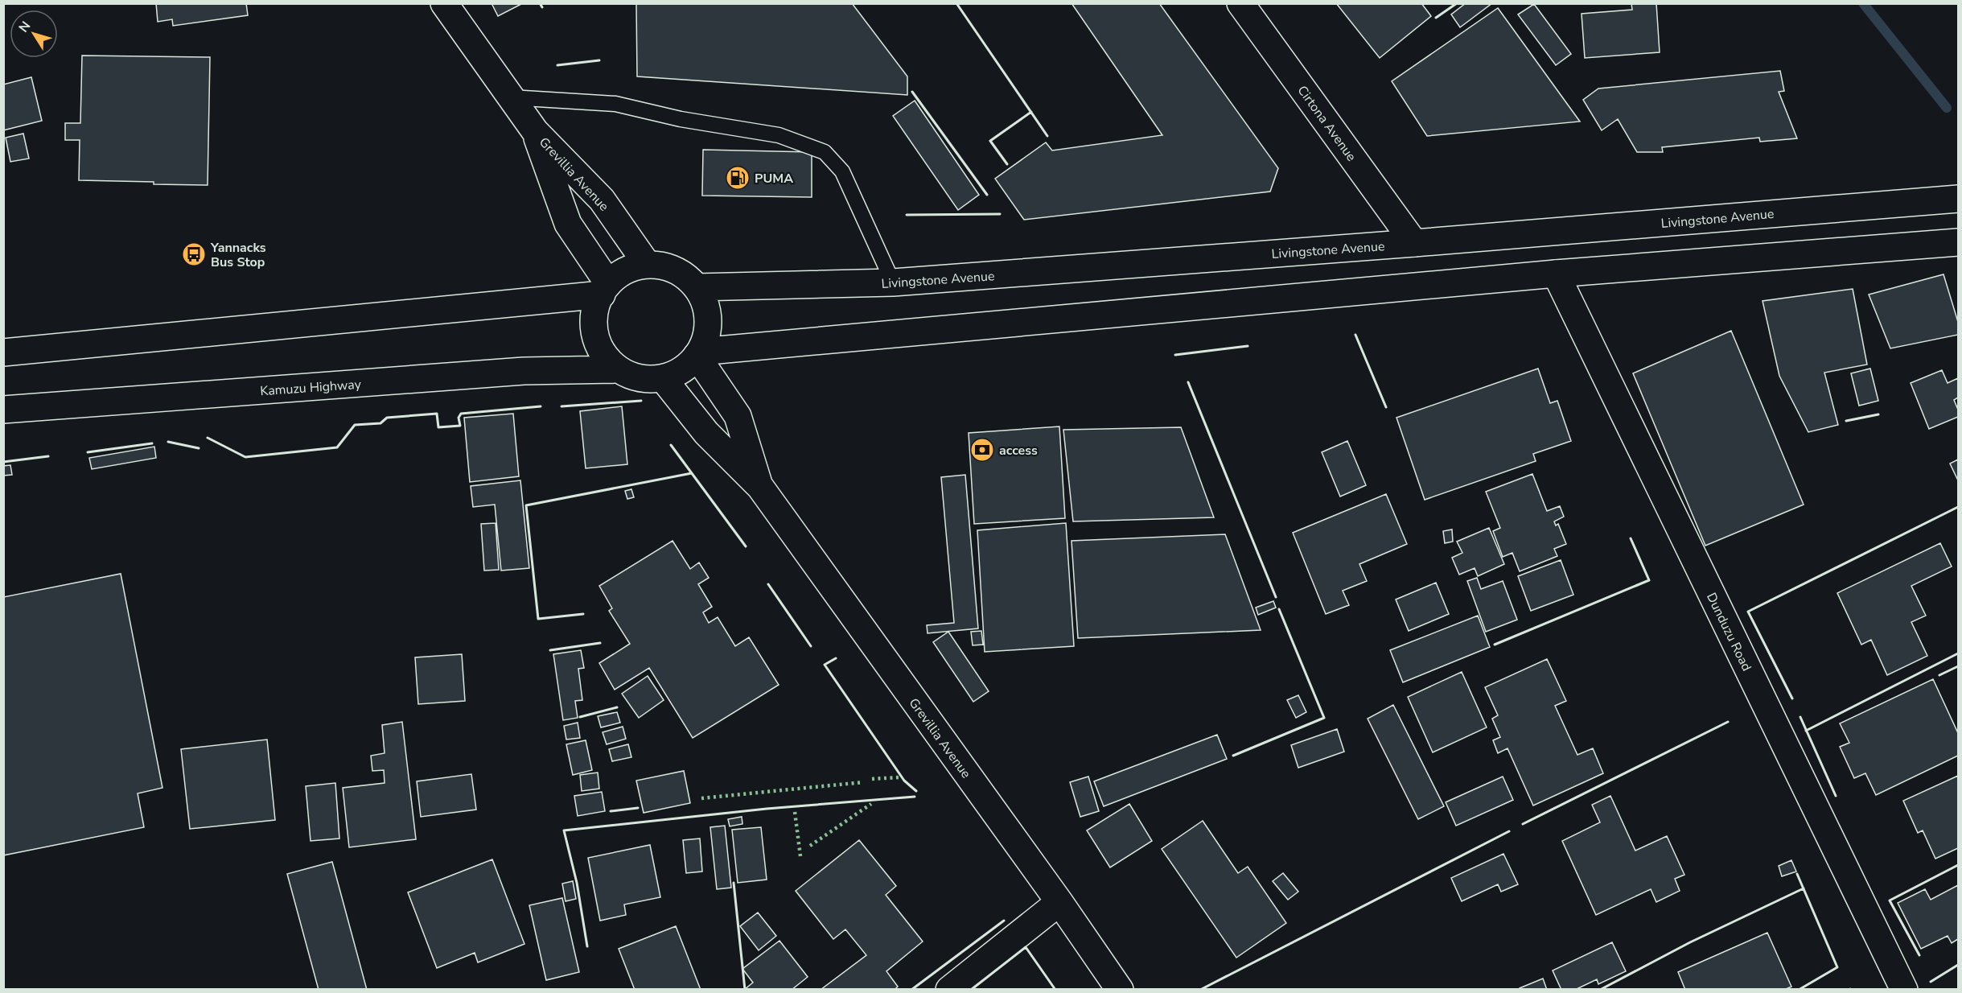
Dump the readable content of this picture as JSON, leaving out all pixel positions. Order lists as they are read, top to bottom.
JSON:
{
  "streets": {
    "main road": [
      "Cirtona Avenue",
      "Grevillia Avenue",
      "Livingstone Avenue",
      "Kamuzu Highway",
      "Dunduzu Road"
    ]
  },
  "crossings": [
    ["Cirtona Avenue", "Livingstone Avenue"],
    ["Grevillia Avenue", "Livingstone Avenue"],
    ["Grevillia Avenue", "Kamuzu Highway"],
    ["Livingstone Avenue", "Kamuzu Highway"]
  ],
  "places": {
    "fuel station": ["PUMA"],
    "bus stop": ["Yannacks Bus Stop"],
    "bank": ["access"]
  },
  "north": "top left"
}
